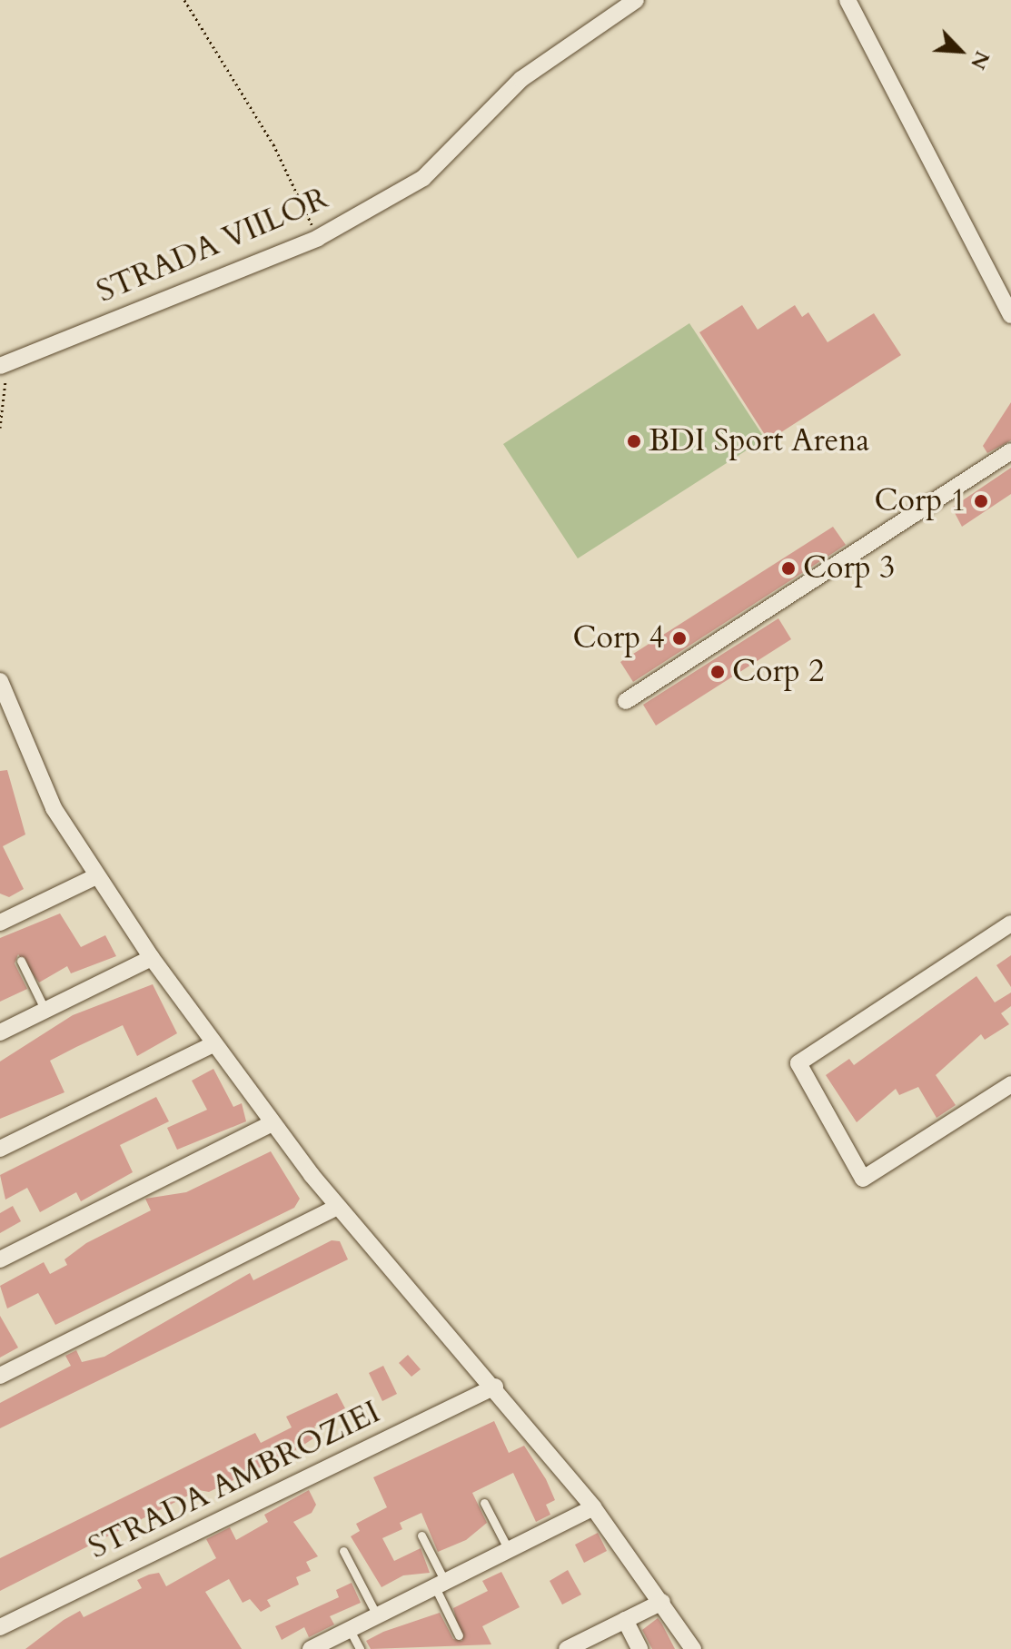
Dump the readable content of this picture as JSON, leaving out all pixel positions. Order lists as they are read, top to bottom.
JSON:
{
  "streets": {
    "street": ["STRADA VIILOR", "STRADA AMBROZIEI"]
  },
  "places": [
    "BDI Sport Arena",
    "Corp 1",
    "Corp 3",
    "Corp 4",
    "Corp 2"
  ],
  "north": "bottom right"
}
